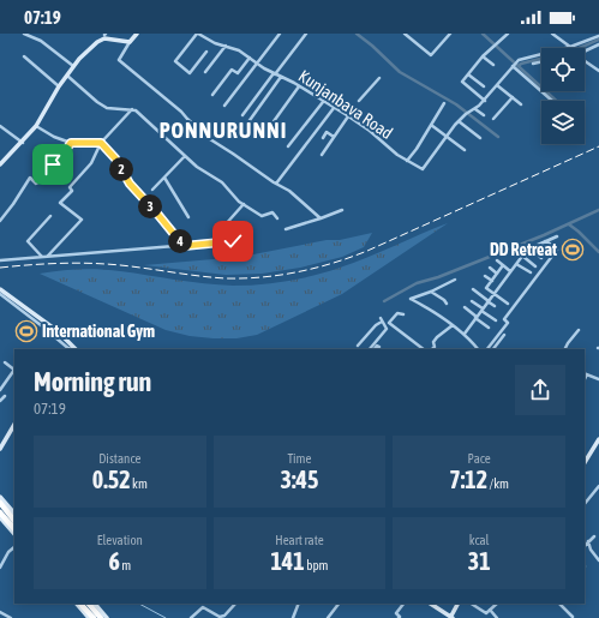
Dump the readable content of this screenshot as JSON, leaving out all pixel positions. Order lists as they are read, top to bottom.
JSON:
{
  "streets": {
    "street": ["Kunjanbava Road"]
  },
  "districts": ["PONNURUNNI"],
  "places": {
    "sports": ["DD Retreat", "International Gym"]
  },
  "page": {
    "status": "07:19",
    "pins": ["2", "3", "4"],
    "heading": ["Morning run", "07:19"],
    "stats": [
      ["Distance", "0.52 km"],
      ["Time", "3:45"],
      ["Pace", "7:12 /km"],
      ["Elevation", "6 m"],
      ["Heart rate", "141 bpm"],
      ["kcal", "31"]
    ]
  }
}
